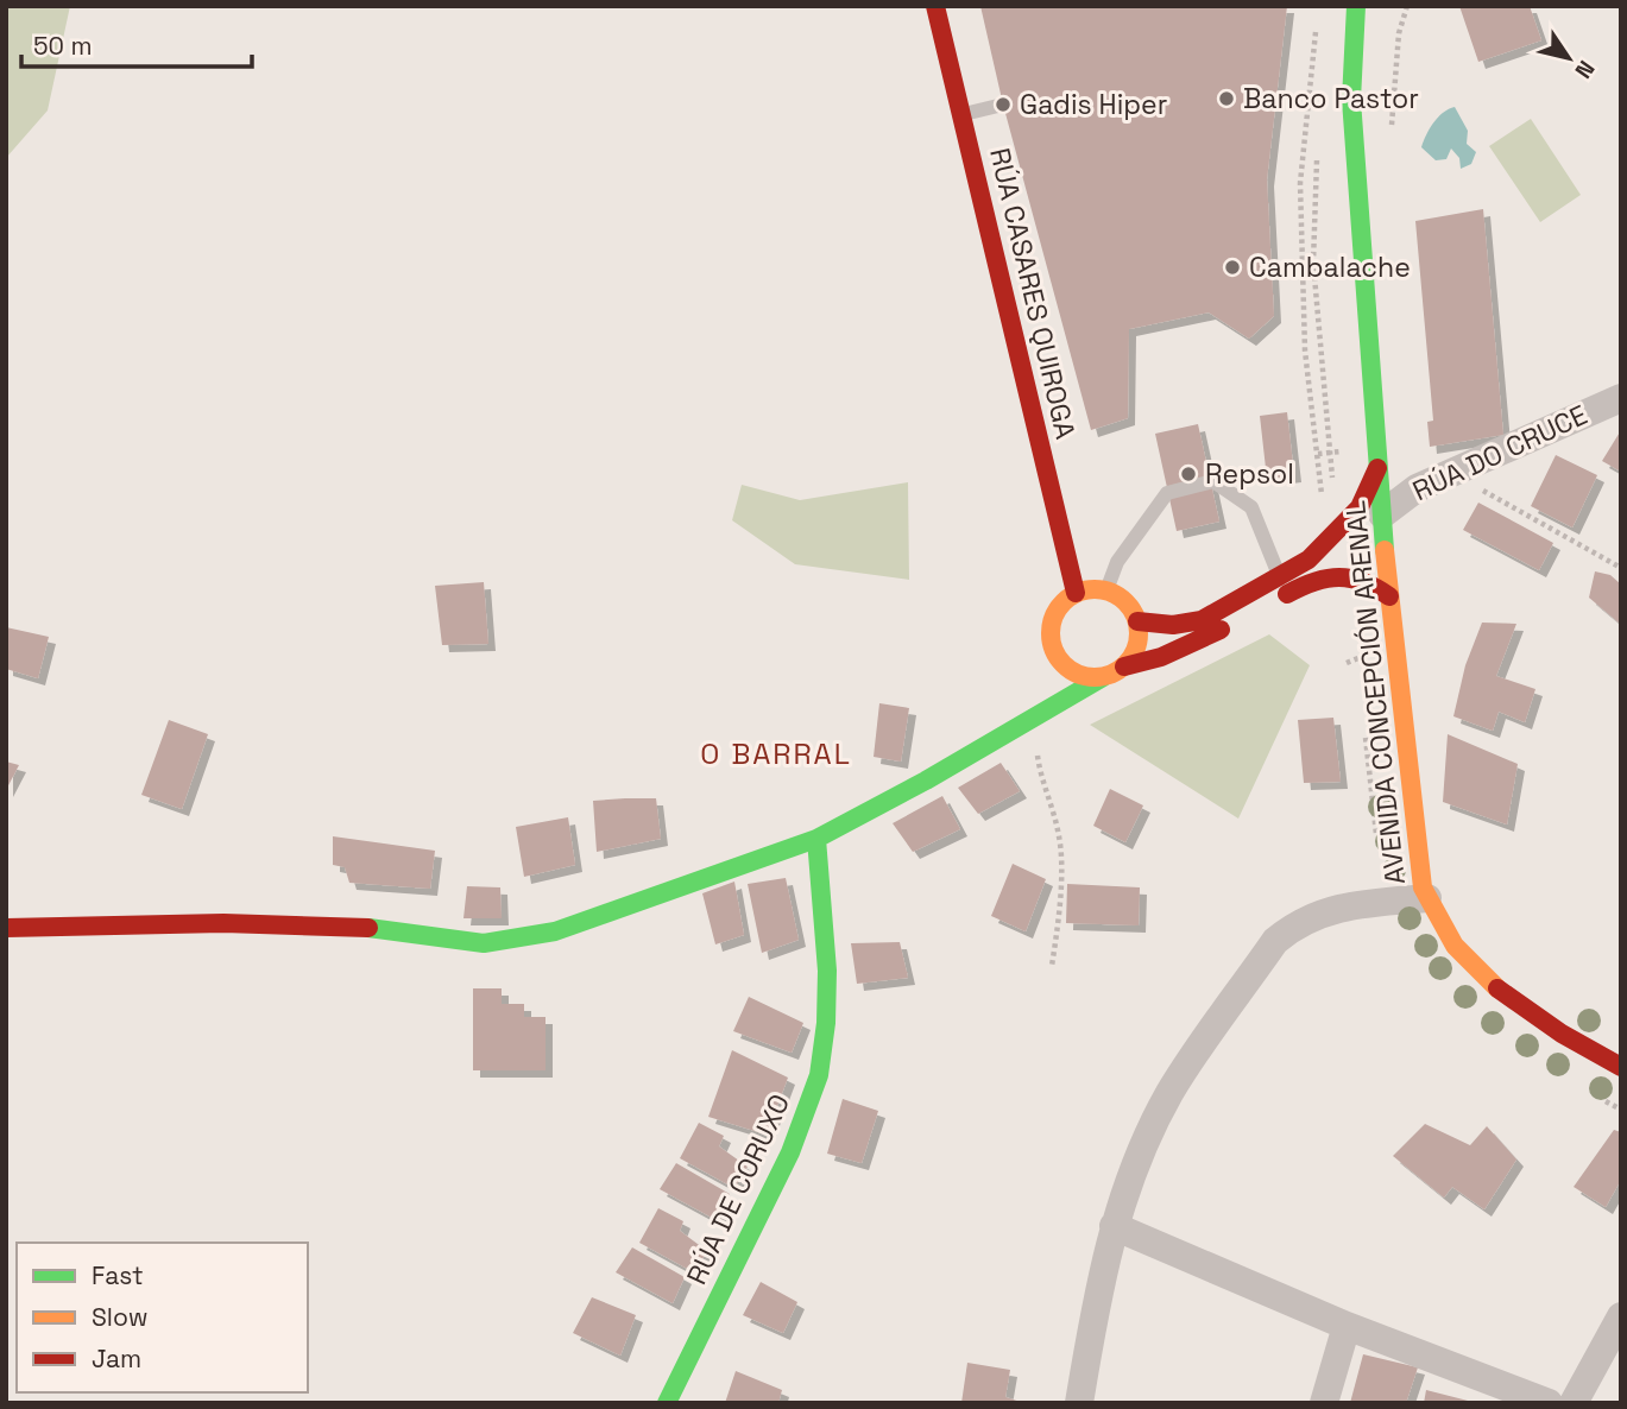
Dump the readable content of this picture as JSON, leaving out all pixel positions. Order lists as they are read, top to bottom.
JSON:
{
  "streets": {
    "street": [
      "RÚA CASARES QUIROGA",
      "RÚA DO CRUCE",
      "AVENIDA CONCEPCIÓN ARENAL",
      "RÚA DE CORUXO"
    ]
  },
  "crossings": [
    ["RÚA DO CRUCE", "AVENIDA CONCEPCIÓN ARENAL"]
  ],
  "districts": ["O BARRAL"],
  "places": [
    "Banco Pastor",
    "Gadis Hiper",
    "Cambalache",
    "Repsol"
  ],
  "legend": ["Fast", "Slow", "Jam"],
  "scale_bar": "50 m",
  "north": "bottom right"
}
